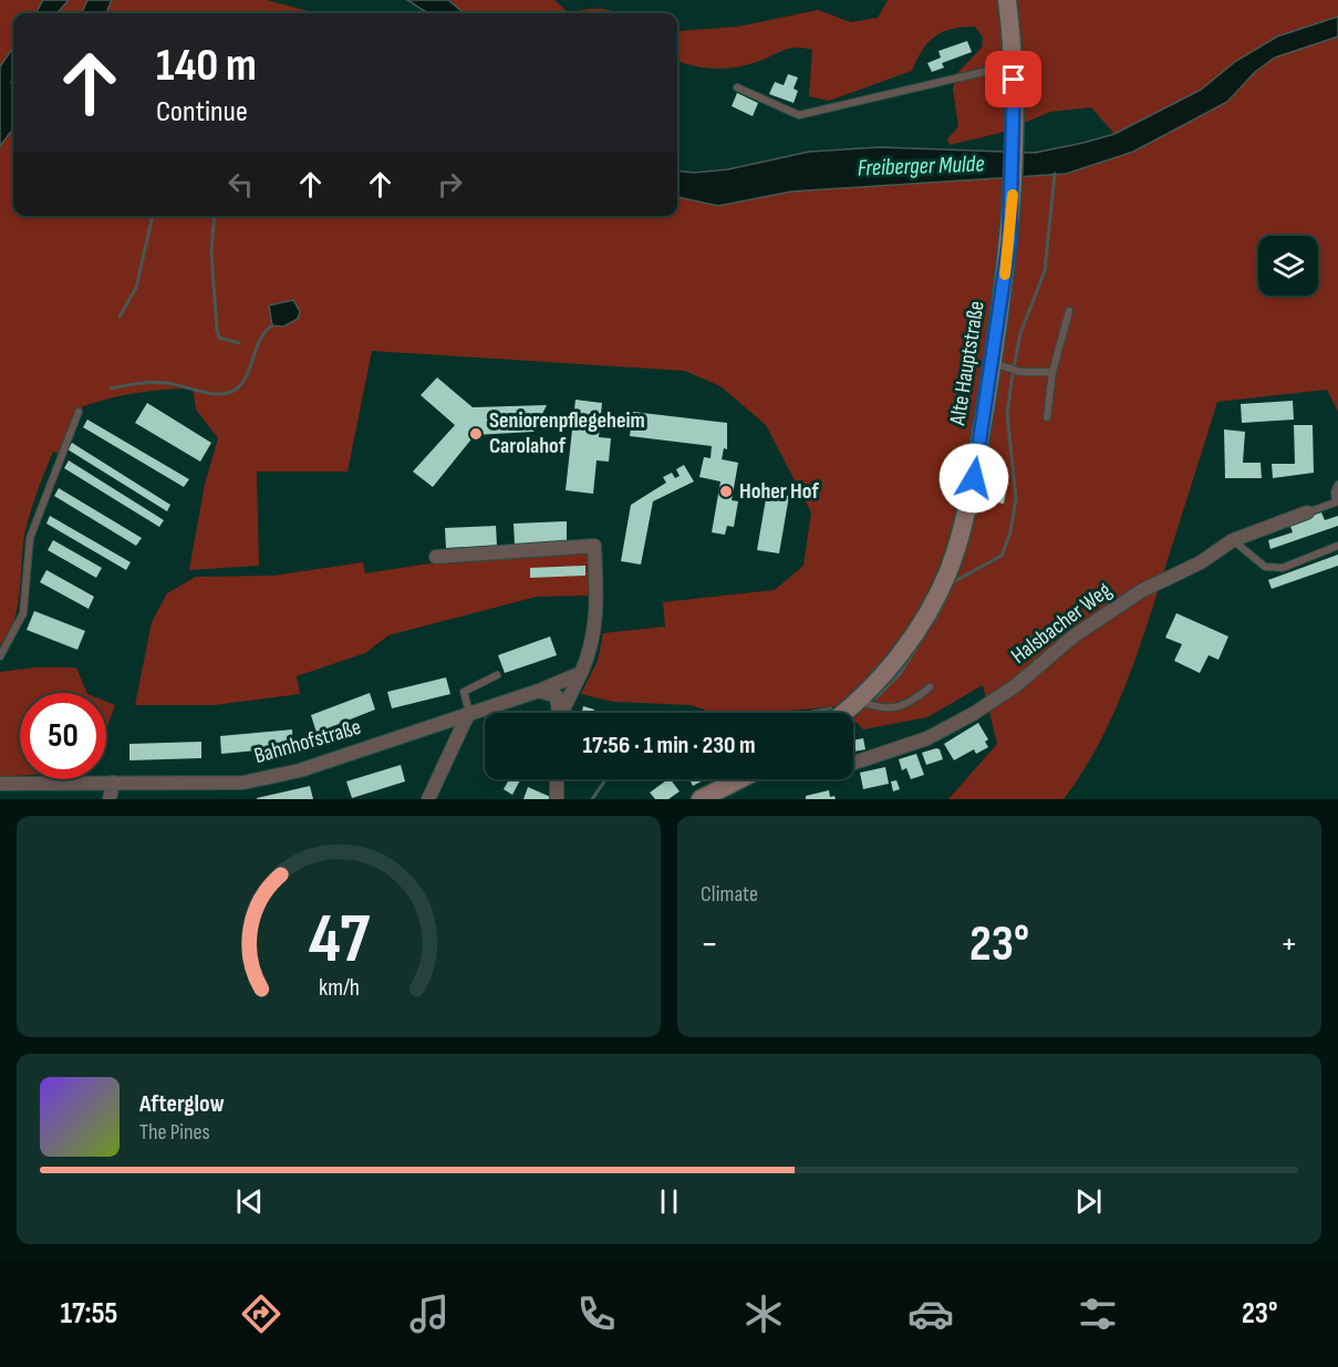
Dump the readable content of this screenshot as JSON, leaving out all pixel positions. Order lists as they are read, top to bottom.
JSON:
{
  "streets": {
    "main road": ["Alte Hauptstraße"],
    "street": ["Halsbacher Weg", "Bahnhofstraße"]
  },
  "water": ["Freiberger Mulde"],
  "places": ["Seniorenpflegeheim Carolahof", "Hoher Hof"],
  "page": {
    "turn": ["140 m", "Continue"],
    "limit": "50",
    "trip": "17:56 · 1 min · 230 m",
    "tile": "Climate",
    "heat": ["−", "23°", "+"],
    "song": ["Afterglow", "The Pines"],
    "tabs": ["17:55", "23°"],
    "gauge": ["47", "km/h"]
  }
}
